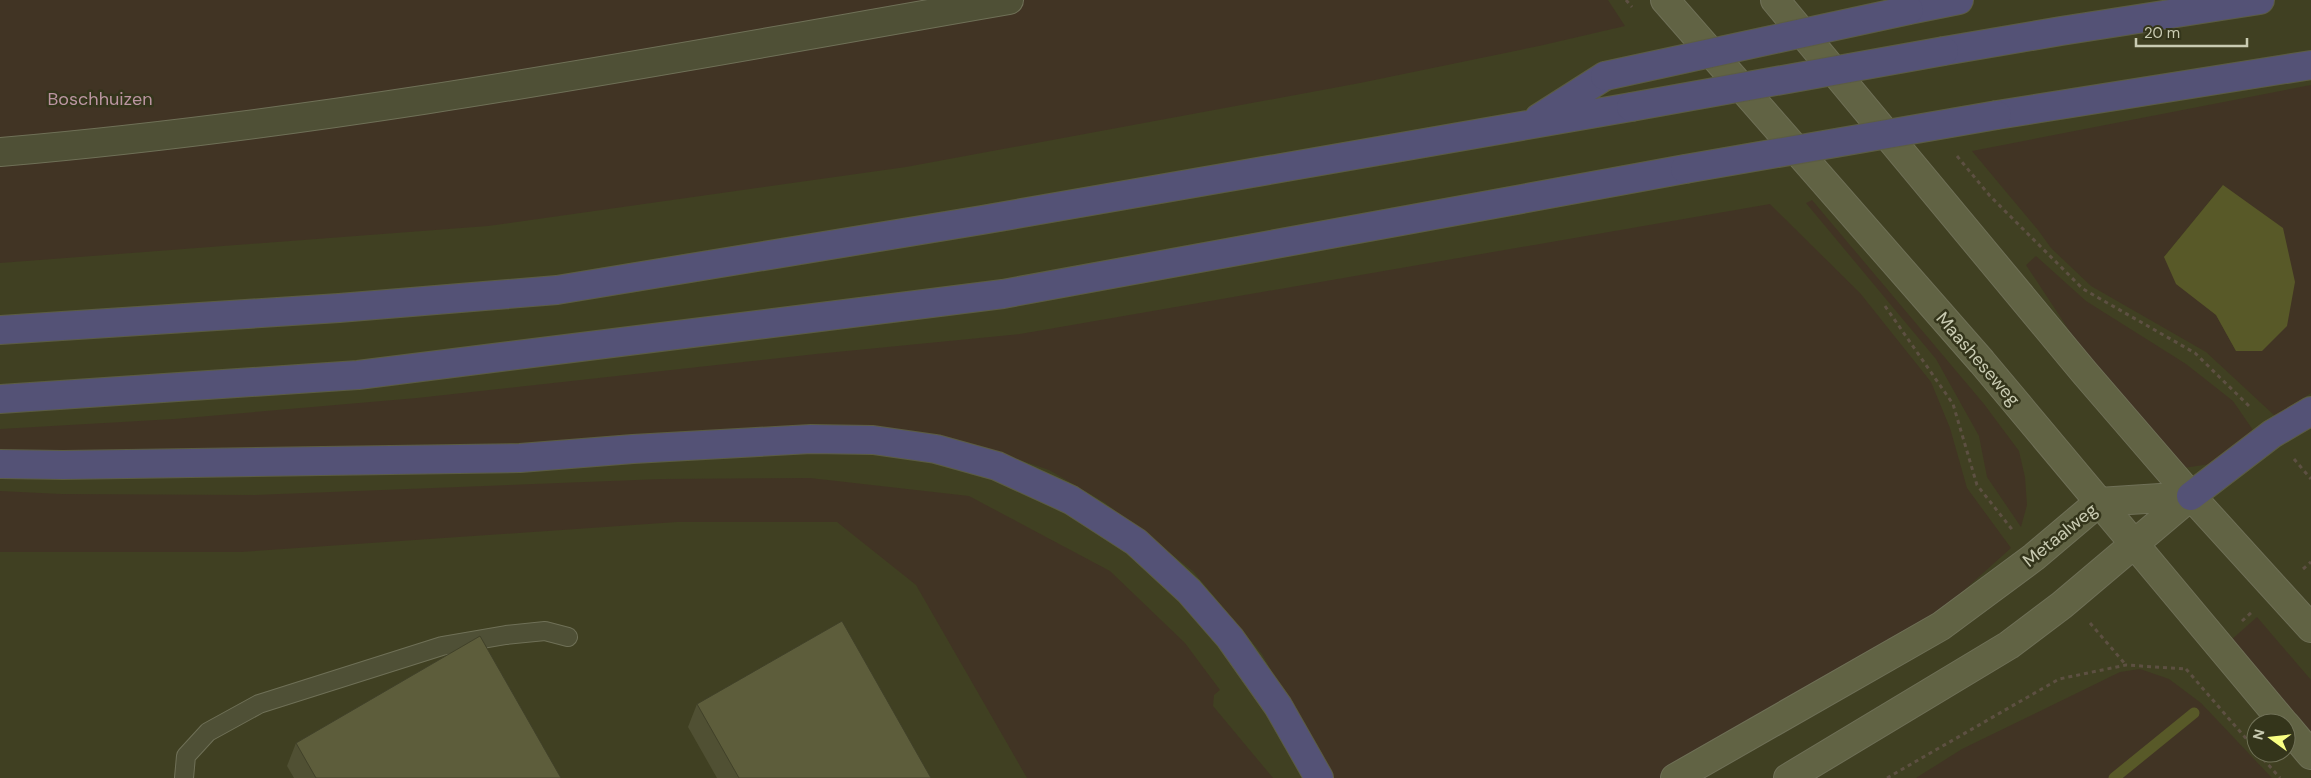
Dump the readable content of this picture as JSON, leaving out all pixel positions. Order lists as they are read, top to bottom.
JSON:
{
  "streets": {
    "main road": ["Maasheseweg", "Metaalweg"]
  },
  "crossings": [
    ["Maasheseweg", "Metaalweg"]
  ],
  "parks": ["Boschhuizen"],
  "scale_bar": "20 m",
  "north": "left"
}
